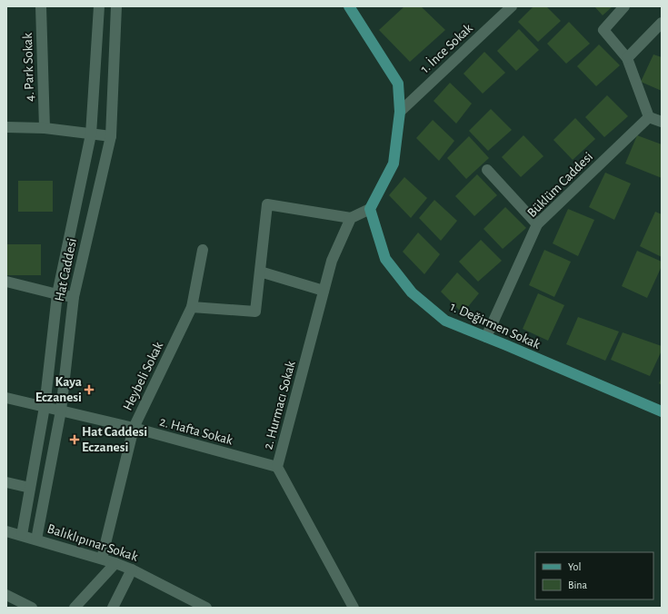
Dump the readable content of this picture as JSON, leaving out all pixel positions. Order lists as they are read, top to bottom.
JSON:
{
  "streets": {
    "main road": ["1. Değirmen Sokak"],
    "street": [
      "1. İnce Sokak",
      "4. Park Sokak",
      "Büklüm Caddesi",
      "Hat Caddesi",
      "Heybeli Sokak",
      "2. Hurmacı Sokak",
      "2. Hafta Sokak",
      "Balıklıpınar Sokak"
    ]
  },
  "crossings": [
    ["Büklüm Caddesi", "1. Değirmen Sokak"],
    ["Hat Caddesi", "2. Hafta Sokak"],
    ["Hat Caddesi", "Balıklıpınar Sokak"],
    ["Heybeli Sokak", "2. Hafta Sokak"],
    ["Heybeli Sokak", "Balıklıpınar Sokak"],
    ["2. Hurmacı Sokak", "2. Hafta Sokak"]
  ],
  "places": {
    "health": ["Kaya Eczanesi", "Hat Caddesi Eczanesi"]
  },
  "legend": ["Yol", "Bina"]
}
